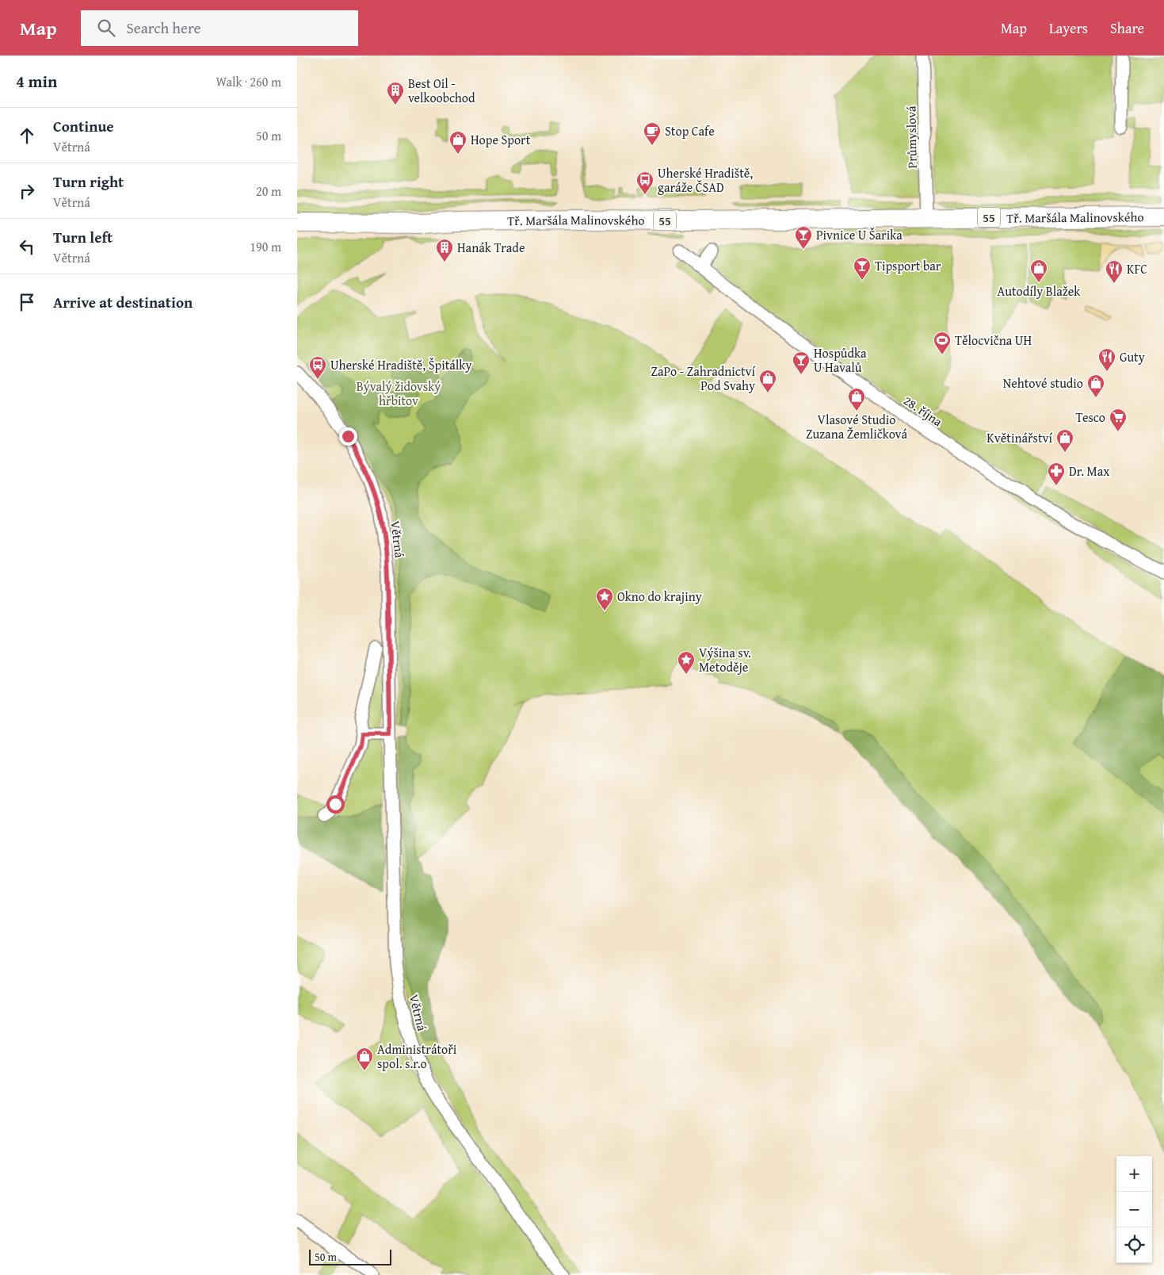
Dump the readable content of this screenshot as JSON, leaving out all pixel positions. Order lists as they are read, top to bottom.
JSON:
{
  "streets": {
    "main road": ["Tř. Maršála Malinovského", "55"],
    "street": ["Průmyslová", "28. října", "Větrná"]
  },
  "crossings": [
    ["Průmyslová", "Tř. Maršála Malinovského"]
  ],
  "parks": ["Bývalý židovský hřbitov"],
  "places": {
    "building": ["Best Oil - velkoobchod", "Hanák Trade"],
    "cafe": ["Stop Cafe"],
    "shop": [
      "Hope Sport",
      "Autodíly Blažek",
      "ZaPo - Zahradnictví Pod Svahy",
      "Nehtové studio",
      "Vlasové Studio Zuzana Žemličková",
      "Květinářství",
      "Administrátoři spol. s.r.o"
    ],
    "bus stop": ["Uherské Hradiště, garáže ČSAD", "Uherské Hradiště, Špitálky"],
    "bar": ["Pivnice U Šarika", "Tipsport bar", "Hospůdka U Havalů"],
    "restaurant": ["KFC", "Guty"],
    "sports": ["Tělocvična UH"],
    "supermarket": ["Tesco"],
    "pharmacy": ["Dr. Max"],
    "place": ["Okno do krajiny", "Výšina sv. Metoděje"]
  },
  "scale_bar": "50 m",
  "page": {
    "header": "Map",
    "search": "Search here",
    "nav": ["Map", "Layers", "Share"],
    "heading": ["4 min", "Walk · 260 m"],
    "list": [
      ["Continue", "Větrná", "50 m"],
      ["Turn right", "Větrná", "20 m"],
      ["Turn left", "Větrná", "190 m"],
      "Arrive at destination"
    ],
    "map_buttons": ["+", "−"],
    "scale": "50 m"
  }
}
